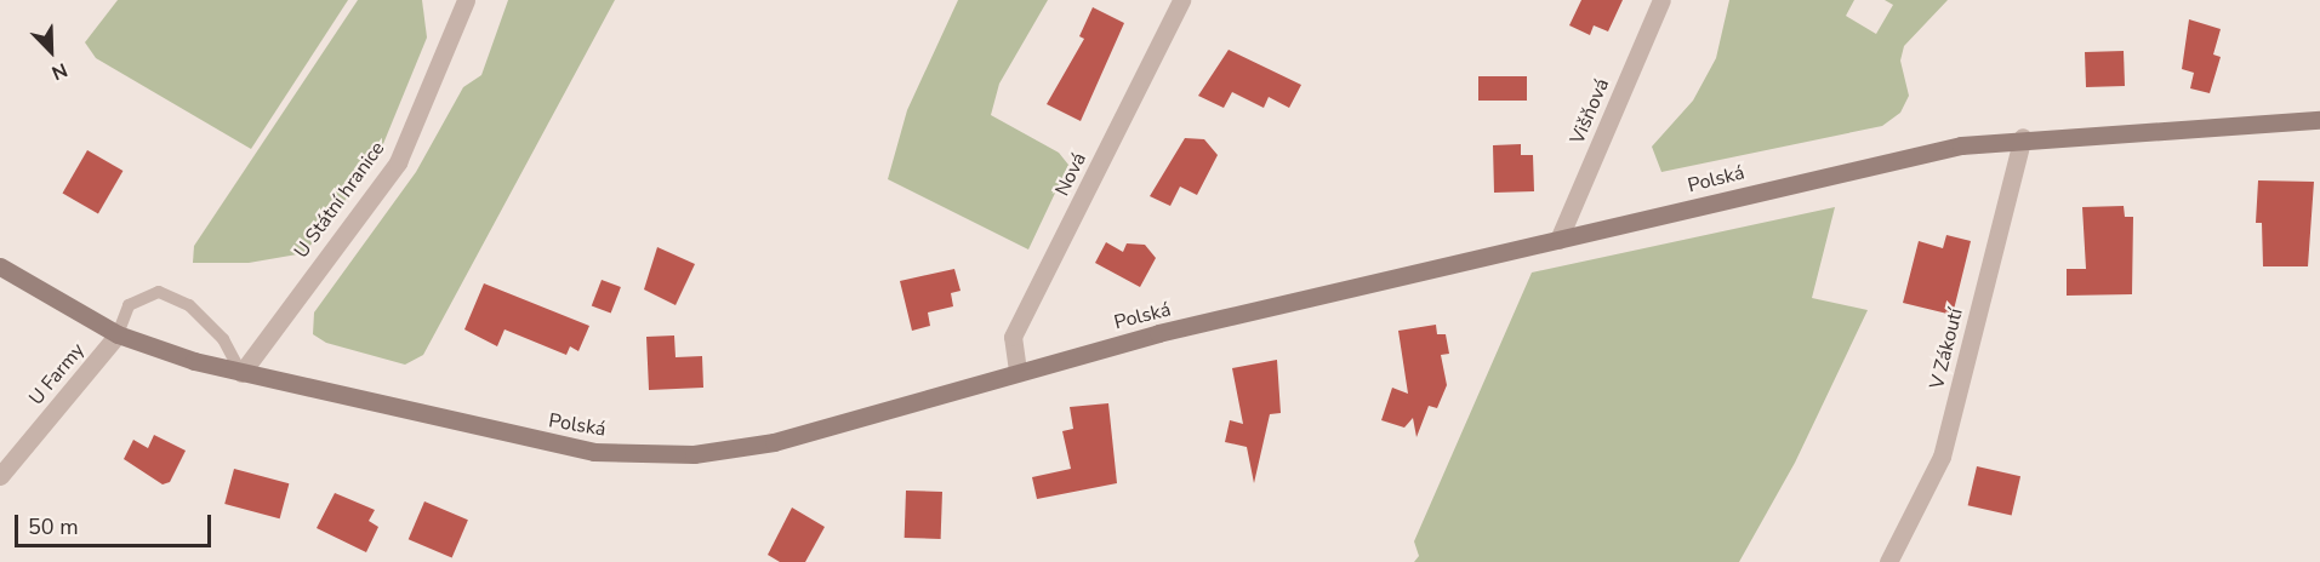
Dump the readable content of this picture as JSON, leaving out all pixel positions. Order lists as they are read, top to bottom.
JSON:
{
  "streets": {
    "street": [
      "Višňová",
      "Nová",
      "Polská",
      "U Státní hranice",
      "V Zákoutí",
      "U Farmy"
    ]
  },
  "crossings": [
    ["Višňová", "Polská"],
    ["Nová", "Polská"],
    ["Polská", "U Státní hranice"],
    ["Polská", "V Zákoutí"],
    ["Polská", "U Farmy"]
  ],
  "scale_bar": "50 m",
  "north": "bottom right"
}
